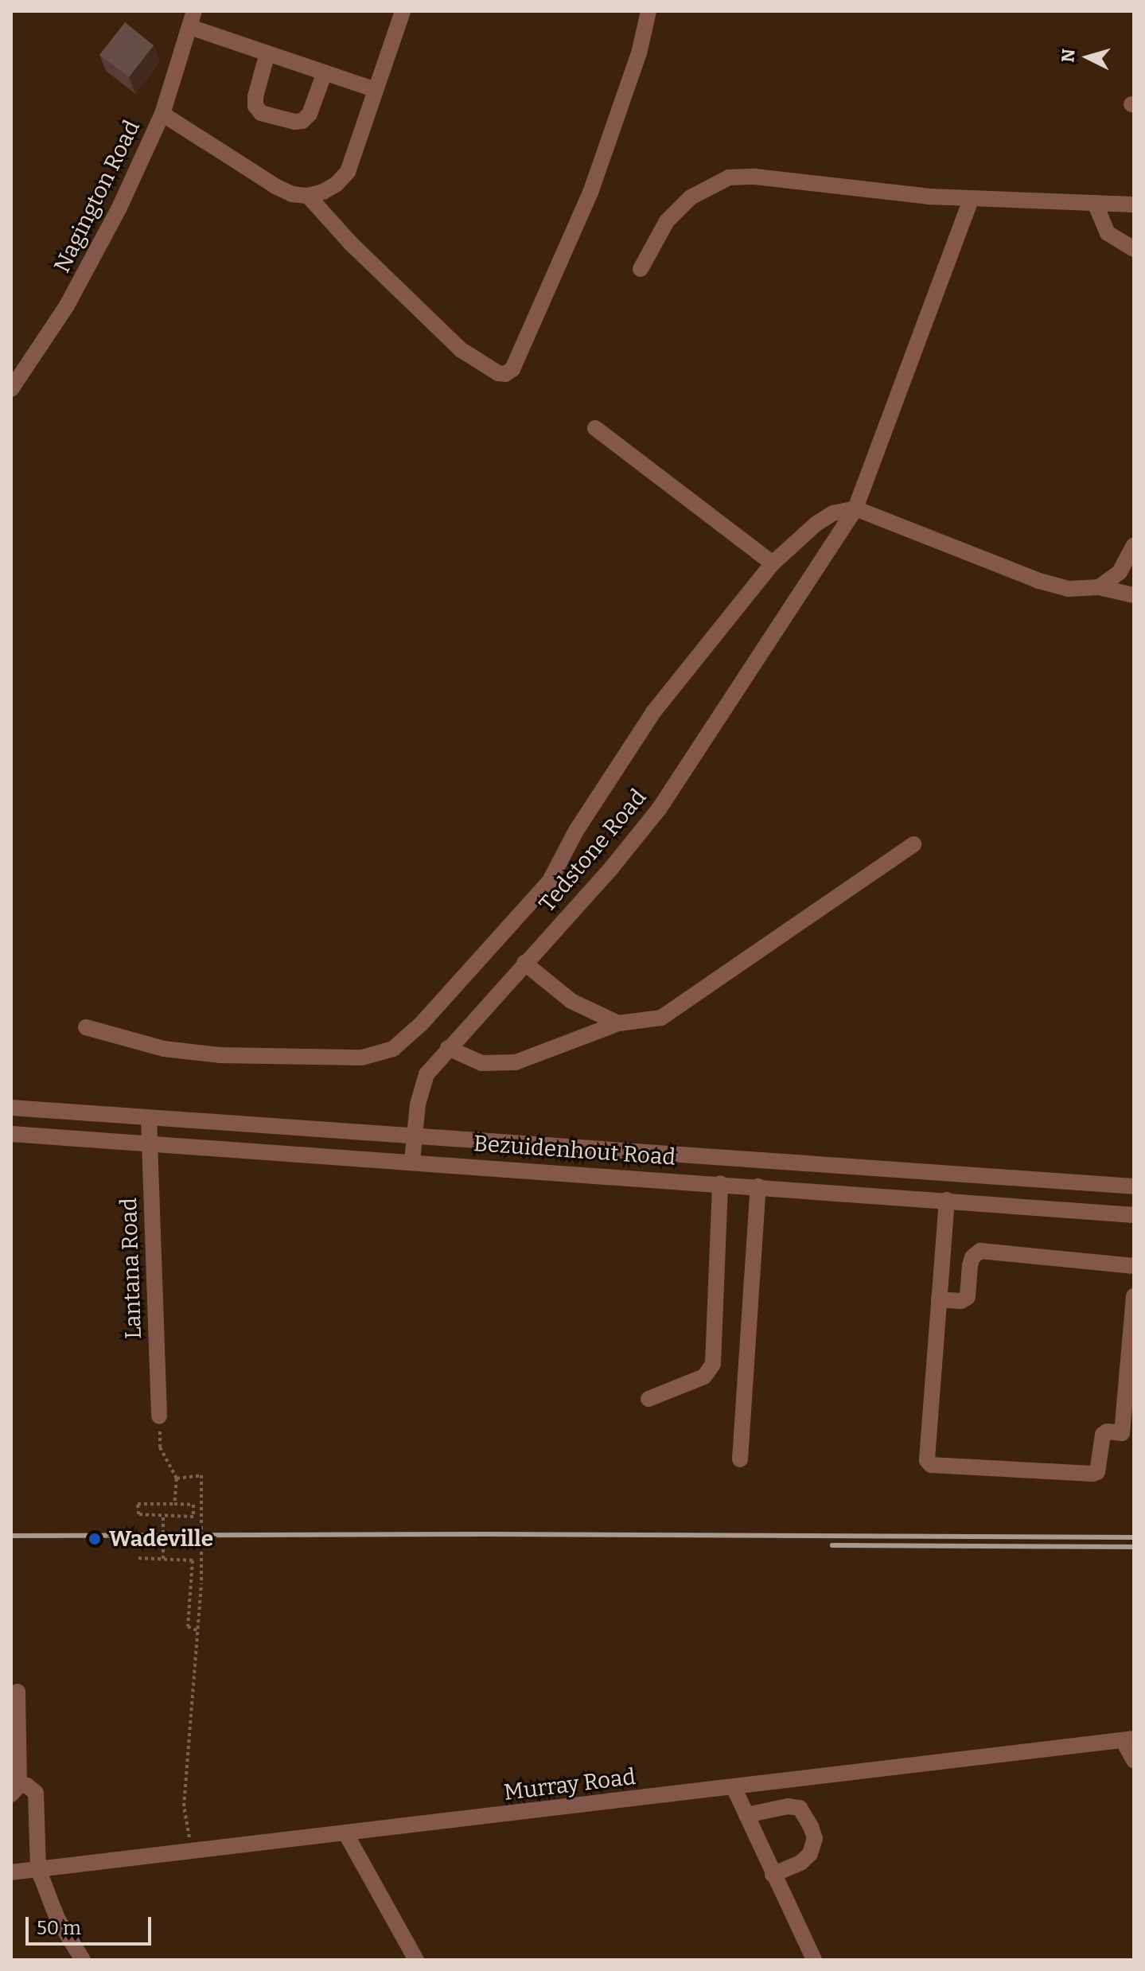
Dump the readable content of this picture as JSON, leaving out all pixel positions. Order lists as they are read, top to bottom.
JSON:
{
  "streets": {
    "street": [
      "Nagington Road",
      "Tedstone Road",
      "Bezuidenhout Road",
      "Lantana Road",
      "Murray Road"
    ]
  },
  "crossings": [
    ["Tedstone Road", "Bezuidenhout Road"],
    ["Bezuidenhout Road", "Lantana Road"]
  ],
  "places": ["Wadeville"],
  "scale_bar": "50 m",
  "north": "left"
}
